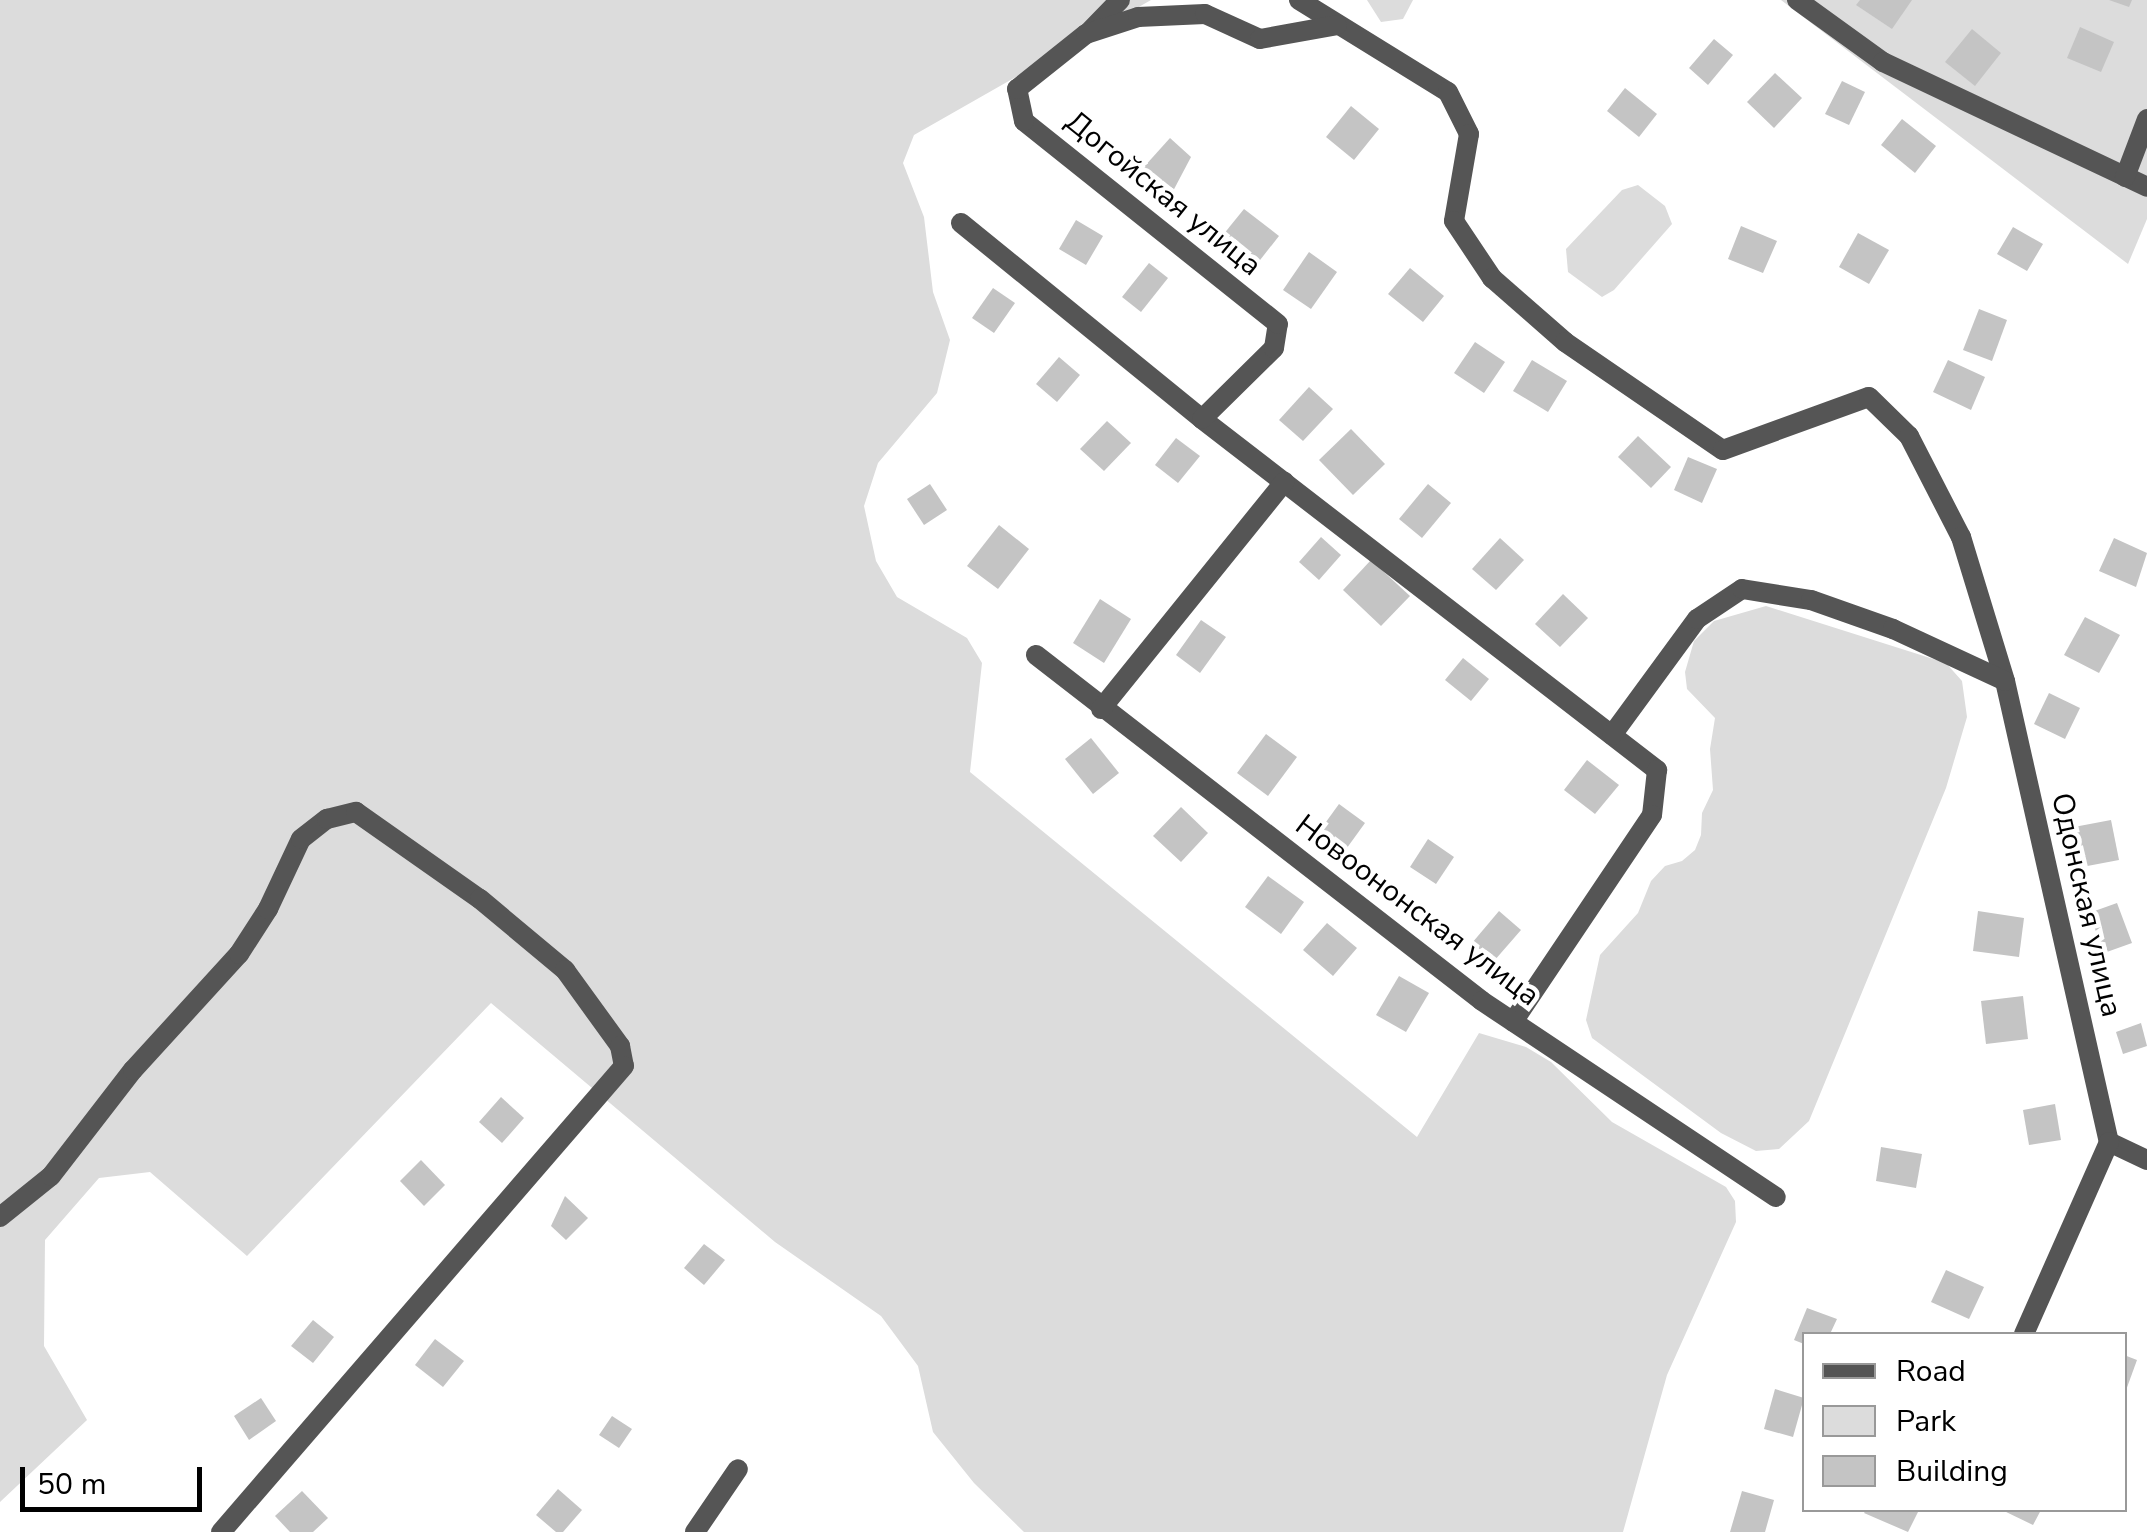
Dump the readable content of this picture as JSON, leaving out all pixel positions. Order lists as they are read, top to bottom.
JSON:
{
  "streets": {
    "street": ["Догойская улица", "Одонская улица", "Новоононская улица"]
  },
  "crossings": [
    ["Догойская улица", "Одонская улица"]
  ],
  "legend": ["Road", "Park", "Building"],
  "scale_bar": "50 m"
}
